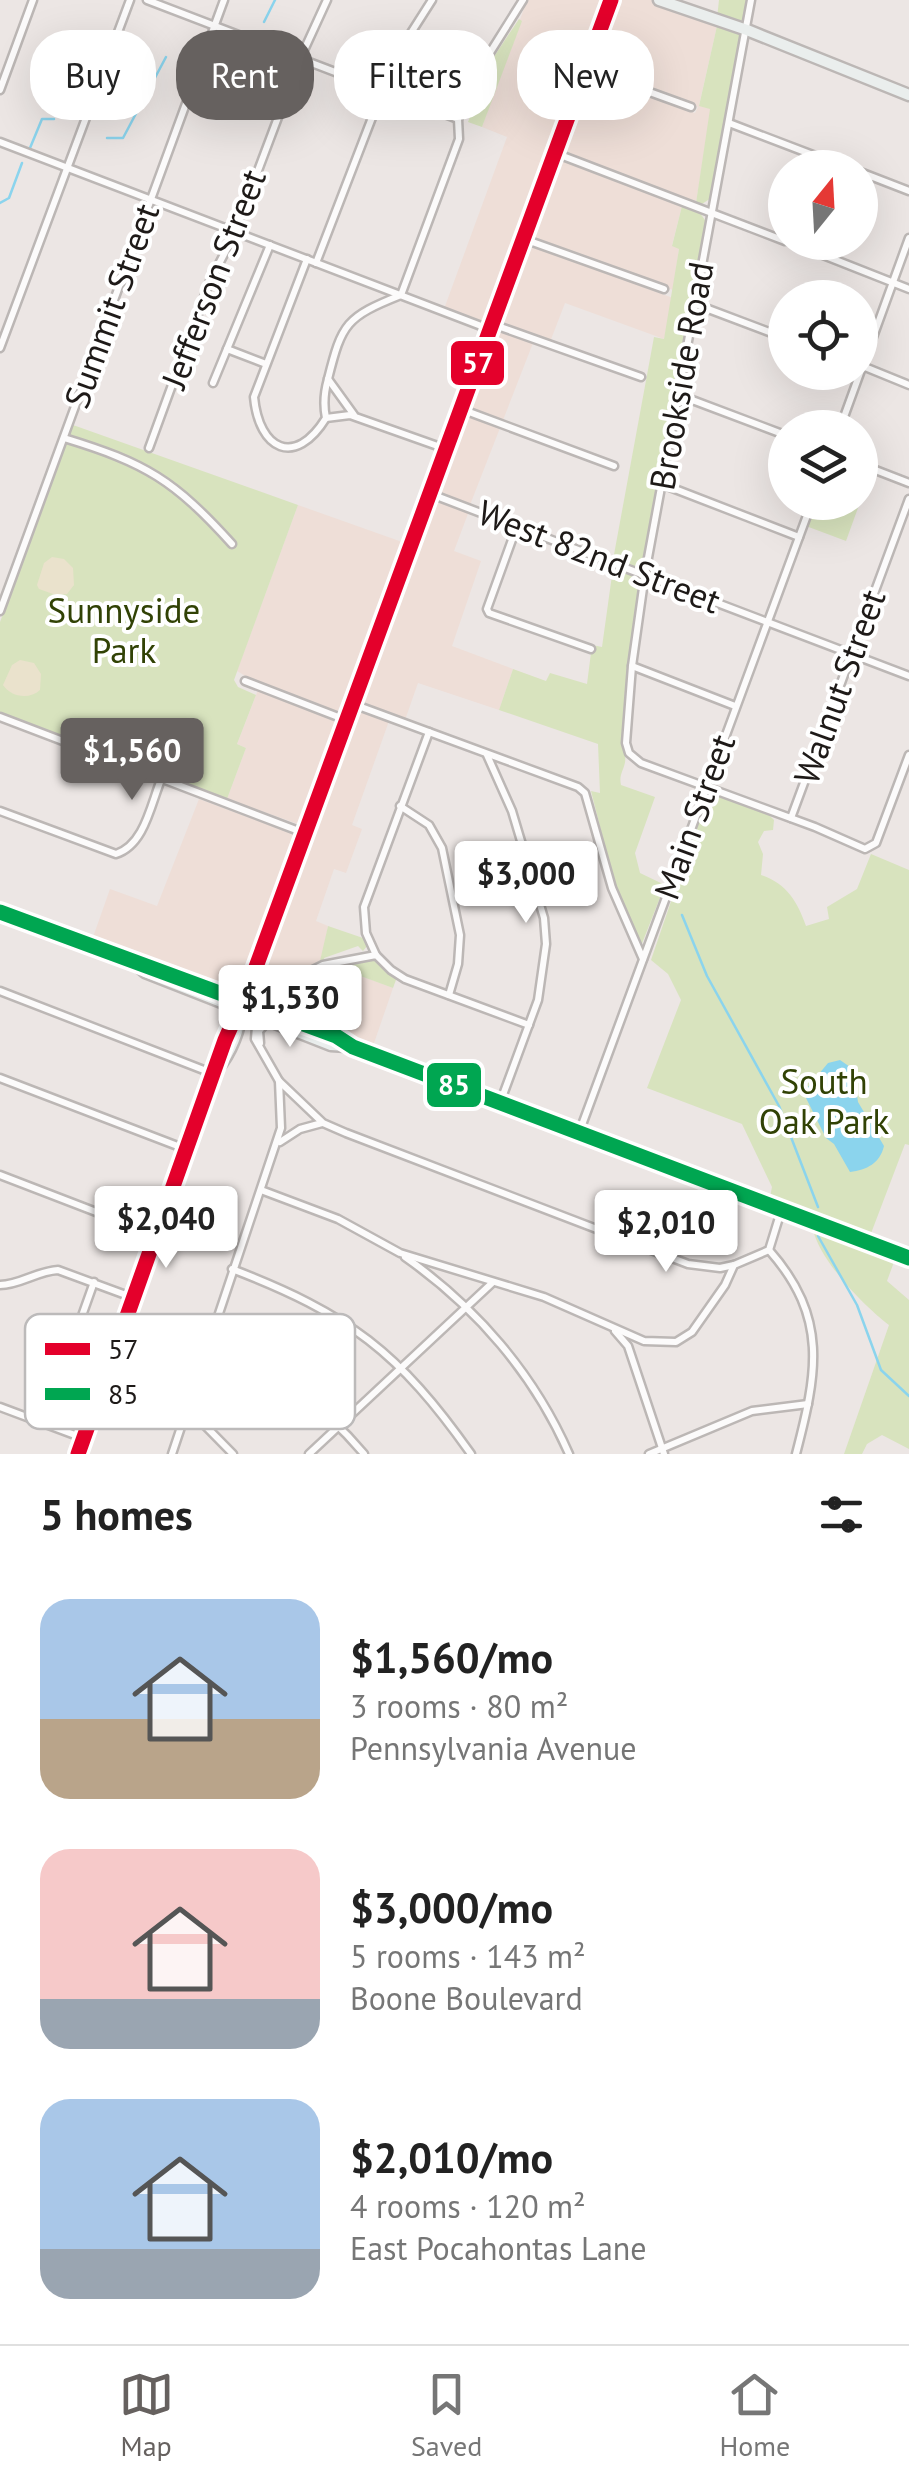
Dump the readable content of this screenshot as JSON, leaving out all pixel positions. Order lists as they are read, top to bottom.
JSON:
{
  "streets": {
    "street": [
      "Jefferson Street",
      "Summit Street",
      "Brookside Road",
      "West 82nd Street",
      "Walnut Street",
      "Main Street"
    ]
  },
  "crossings": [
    ["Brookside Road", "West 82nd Street"],
    ["Brookside Road", "Main Street"],
    ["West 82nd Street", "Walnut Street"],
    ["West 82nd Street", "Main Street"]
  ],
  "parks": ["Sunnyside Park", "South Oak Park"],
  "lines": ["transit line 57", "transit line 85"],
  "legend": ["57", "85"],
  "north": "top",
  "page": {
    "chip": [
      "Buy",
      "Rent",
      "Filters",
      "New"
    ],
    "price": [
      "$1,560",
      "$3,000",
      "$1,530",
      "$2,040",
      "$2,010"
    ],
    "heading": "5 homes",
    "list": [
      {
        "name": "$1,560/mo",
        "note": "3 rooms · 80 m² · Pennsylvania Avenue"
      },
      {
        "name": "$3,000/mo",
        "note": "5 rooms · 143 m² · Boone Boulevard"
      },
      {
        "name": "$2,010/mo",
        "note": "4 rooms · 120 m² · East Pocahontas Lane"
      }
    ],
    "tabs": ["Map", "Saved", "Home"]
  }
}
